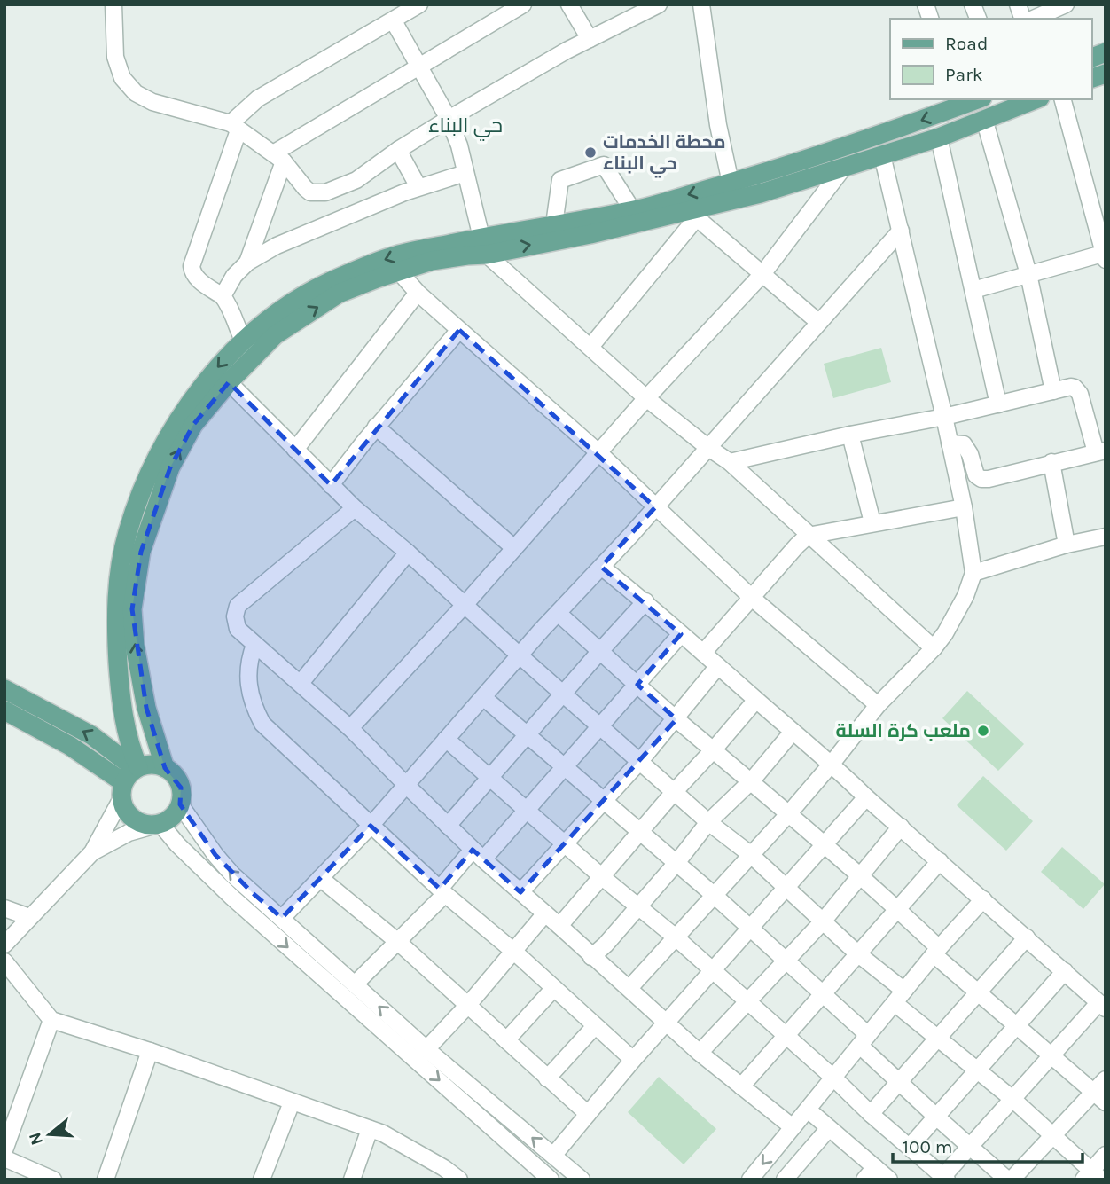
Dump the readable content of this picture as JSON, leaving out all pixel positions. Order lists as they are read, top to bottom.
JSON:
{
  "districts": ["حي البناء"],
  "places": ["محطة الخدمات حي البناء", "ملعب كرة السلة"],
  "legend": ["Road", "Park"],
  "scale_bar": "100 m",
  "north": "left"
}
